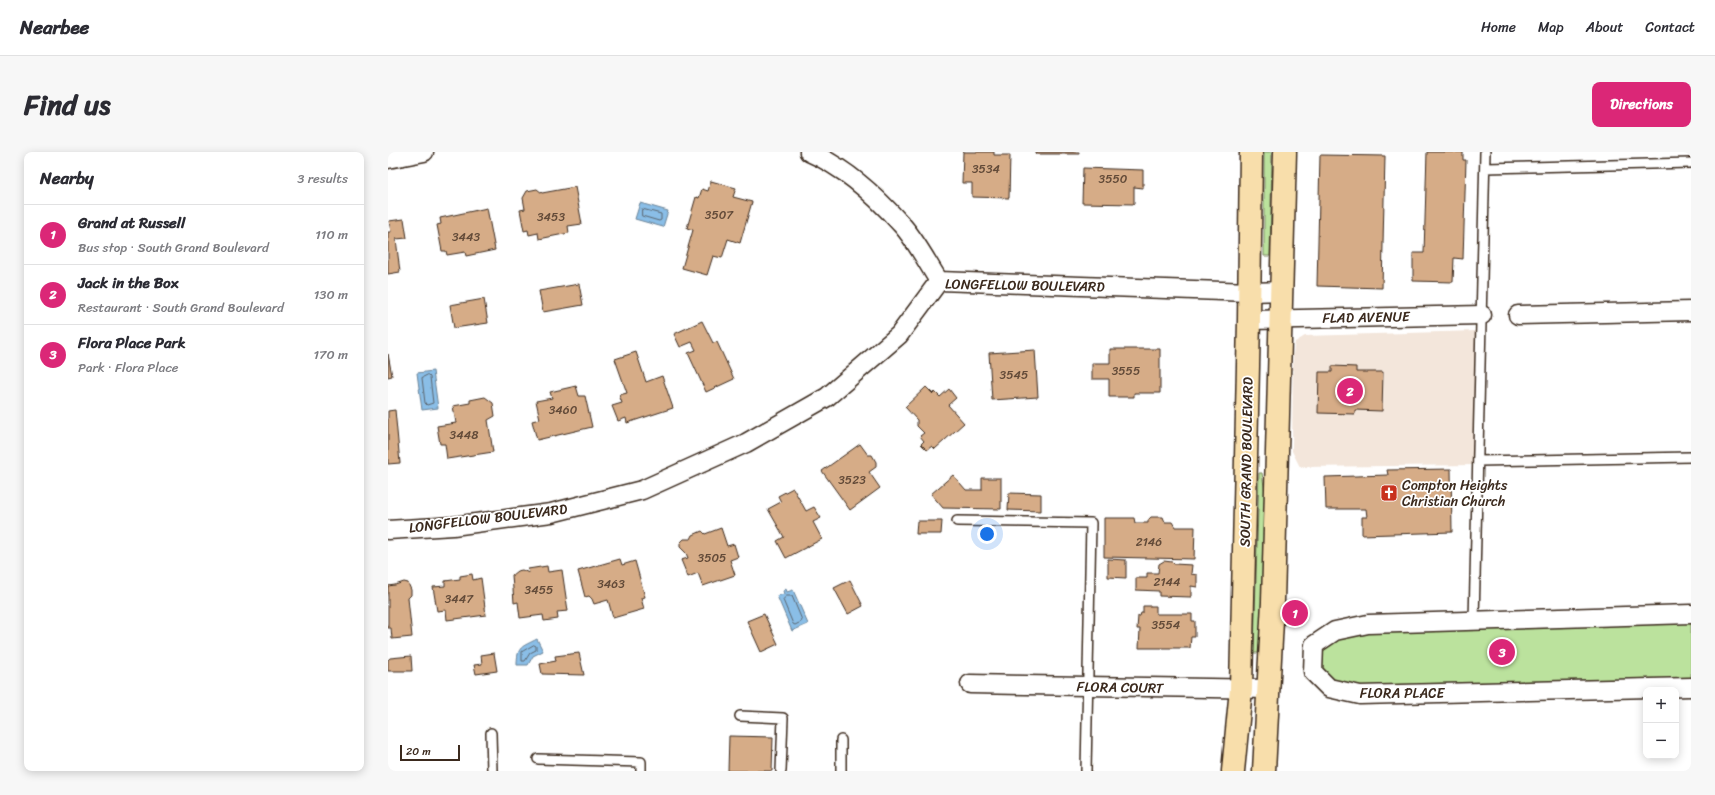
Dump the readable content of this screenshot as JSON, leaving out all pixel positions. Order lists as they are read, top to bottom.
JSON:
{
  "streets": {
    "main road": ["SOUTH GRAND BOULEVARD"],
    "street": [
      "LONGFELLOW BOULEVARD",
      "FLAD AVENUE",
      "FLORA COURT",
      "FLORA PLACE"
    ]
  },
  "crossings": [
    ["LONGFELLOW BOULEVARD", "SOUTH GRAND BOULEVARD"],
    ["FLAD AVENUE", "SOUTH GRAND BOULEVARD"],
    ["SOUTH GRAND BOULEVARD", "FLORA COURT"]
  ],
  "places": {
    "church": ["Compton Heights Christian Church"]
  },
  "house_numbers": [
    "3534",
    "3550",
    "3507",
    "3453",
    "3443",
    "3555",
    "3545",
    "3460",
    "3448",
    "3523",
    "2146",
    "3505",
    "2144",
    "3463",
    "3455",
    "3447",
    "3554"
  ],
  "scale_bar": "20 m",
  "page": {
    "header": "Nearbee",
    "nav": [
      "Home",
      "Map",
      "About",
      "Contact"
    ],
    "title": "Find us",
    "buttons": "Directions",
    "heading": ["Nearby", "3 results"],
    "list": [
      {
        "mark": "1",
        "name": "Grand at Russell",
        "note": "Bus stop · South Grand Boulevard",
        "value": "110 m"
      },
      {
        "mark": "2",
        "name": "Jack in the Box",
        "note": "Restaurant · South Grand Boulevard",
        "value": "130 m"
      },
      {
        "mark": "3",
        "name": "Flora Place Park",
        "note": "Park · Flora Place",
        "value": "170 m"
      }
    ],
    "pins": ["2", "1", "3"],
    "map_buttons": ["+", "−"],
    "scale": "20 m"
  }
}
